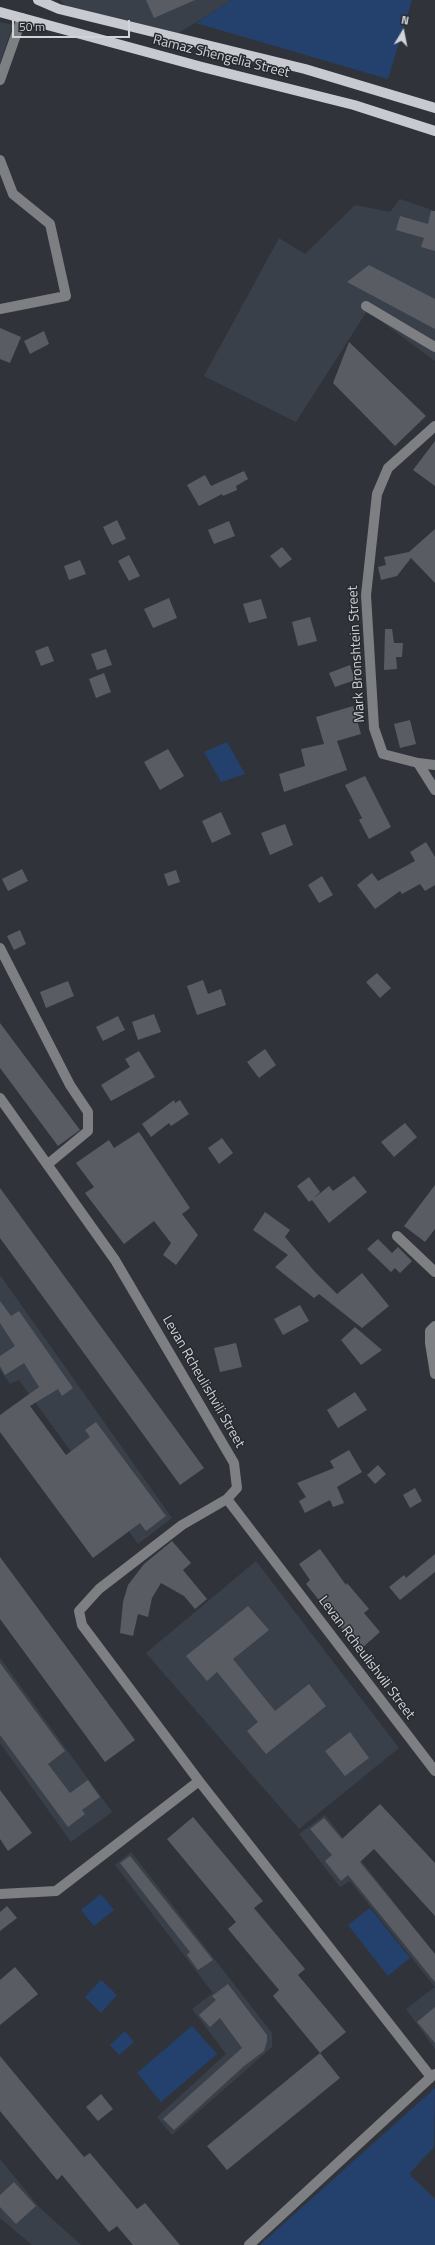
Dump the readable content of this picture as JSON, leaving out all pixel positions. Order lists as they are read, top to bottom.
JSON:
{
  "streets": {
    "main road": ["Ramaz Shengelia Street"],
    "street": ["Mark Bronshtein Street", "Levan Rcheulishvili Street"]
  },
  "scale_bar": "50 m",
  "north": "top"
}
